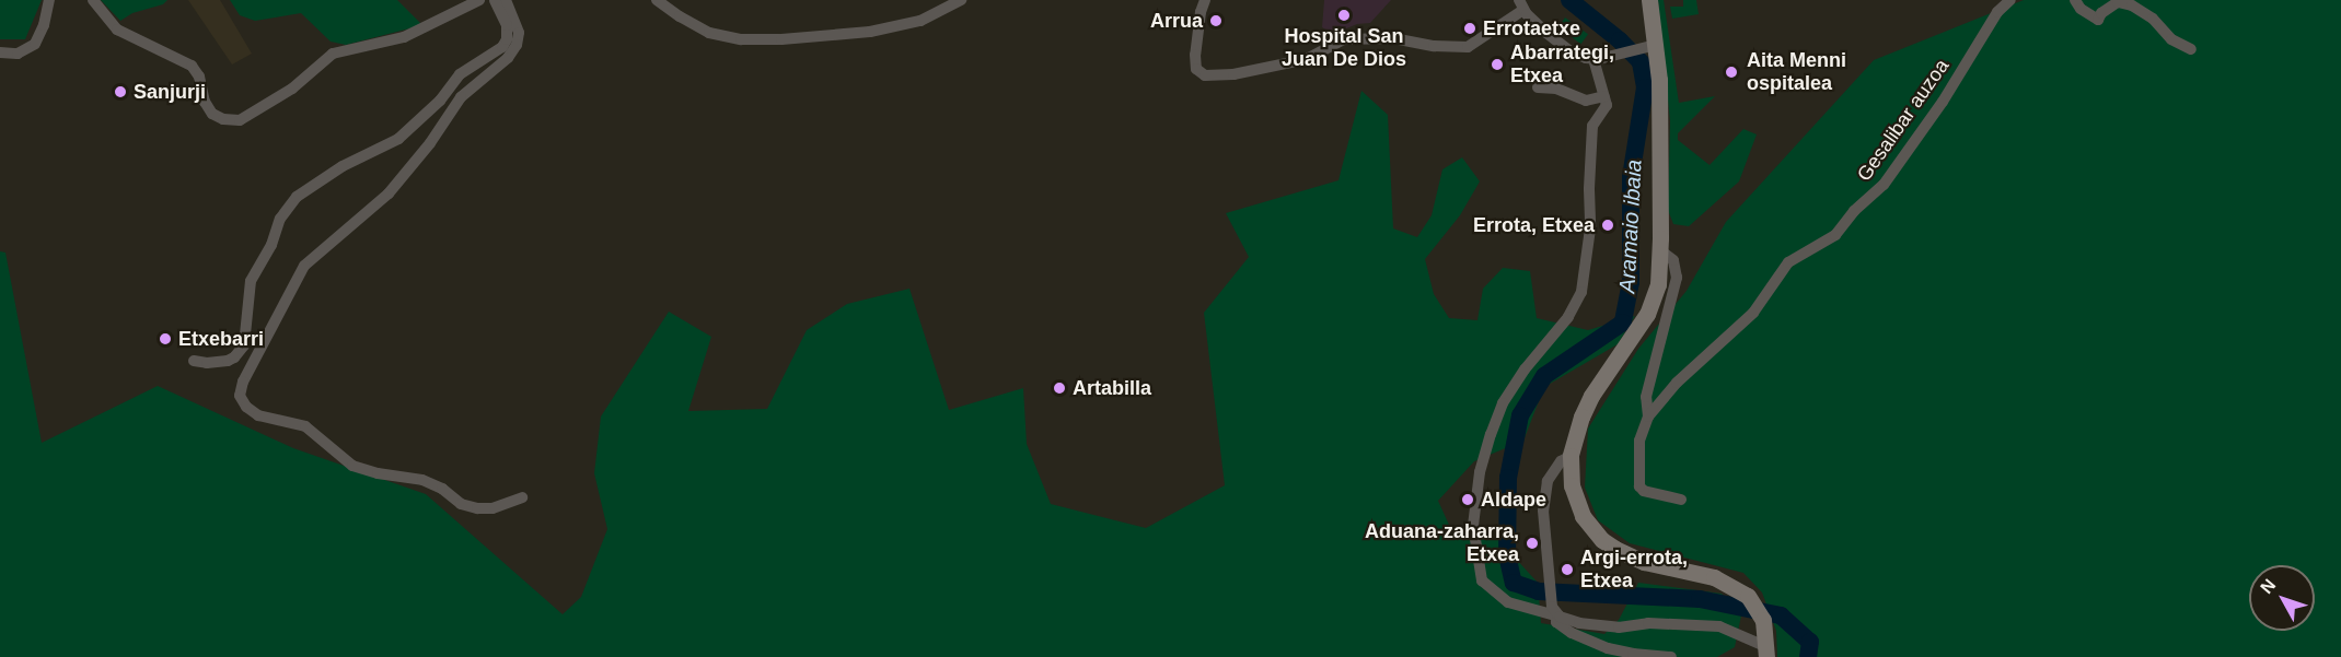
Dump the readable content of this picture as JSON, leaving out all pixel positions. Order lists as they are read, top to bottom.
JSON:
{
  "streets": {
    "street": ["Gesalibar auzoa"]
  },
  "water": ["Aramaio ibaia"],
  "places": [
    "Hospital San Juan De Dios",
    "Arrua",
    "Errotaetxe",
    "Abarrategi, Etxea",
    "Aita Menni ospitalea",
    "Sanjurji",
    "Errota, Etxea",
    "Etxebarri",
    "Artabilla",
    "Aldape",
    "Aduana-zaharra, Etxea",
    "Argi-errota, Etxea"
  ],
  "north": "top left"
}
